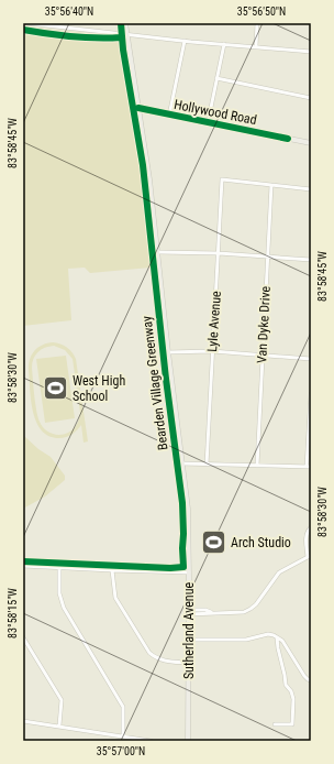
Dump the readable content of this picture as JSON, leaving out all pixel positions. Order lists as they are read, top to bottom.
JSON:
{
  "streets": {
    "street": [
      "Hollywood Road",
      "Lyle Avenue",
      "Van Dyke Drive",
      "Sutherland Avenue"
    ],
    "cycle path": ["Bearden Village Greenway"]
  },
  "crossings": [
    ["Hollywood Road", "Sutherland Avenue"],
    ["Lyle Avenue", "Van Dyke Drive"]
  ],
  "places": {
    "sports": ["West High School", "Arch Studio"]
  },
  "coordinates": [
    "35°56'40\"N",
    "35°56'50\"N",
    "83°58'45\"W",
    "83°58'30\"W",
    "83°58'15\"W",
    "35°57'00\"N"
  ]
}
